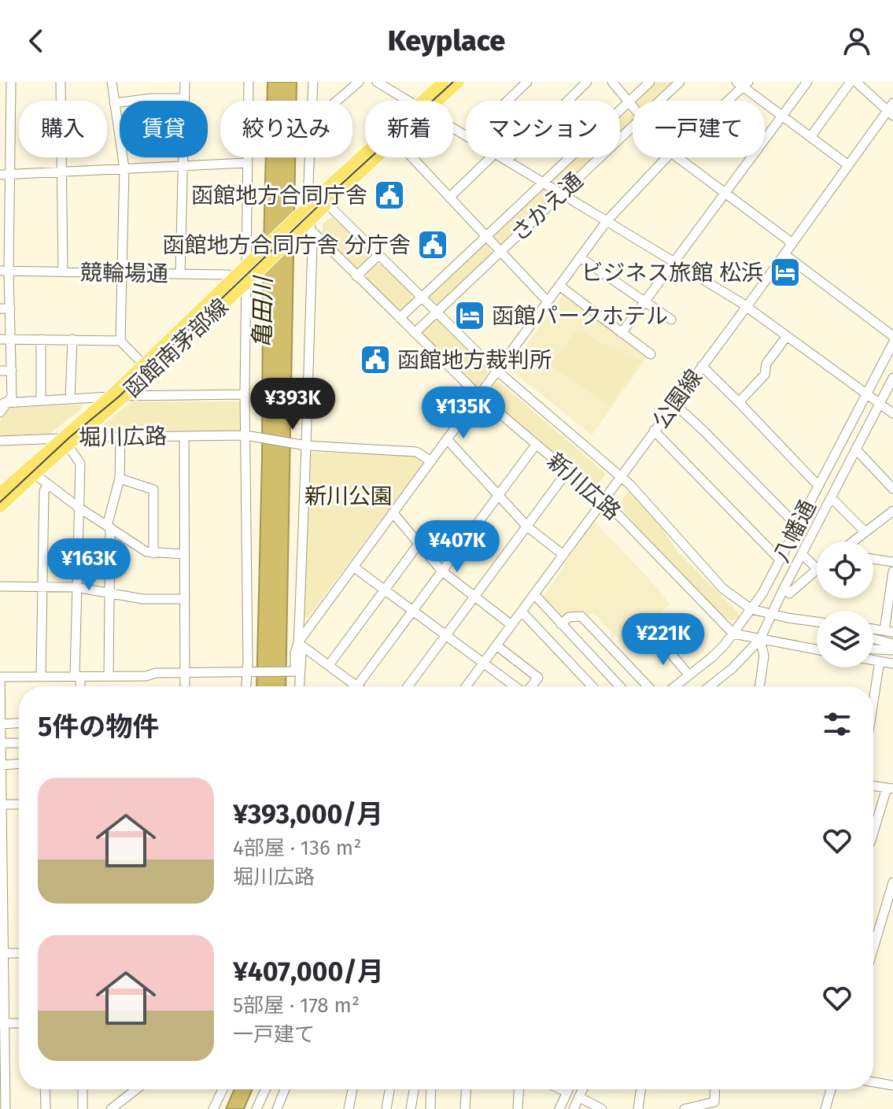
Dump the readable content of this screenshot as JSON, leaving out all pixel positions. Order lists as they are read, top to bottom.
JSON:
{
  "streets": {
    "main road": ["函館南茅部線"],
    "street": [
      "さかえ通",
      "競輪場通",
      "公園線",
      "堀川広路",
      "新川広路",
      "八幡通"
    ]
  },
  "crossings": [
    ["さかえ通", "新川広路"],
    ["競輪場通", "函館南茅部線"],
    ["函館南茅部線", "堀川広路"],
    ["函館南茅部線", "新川広路"],
    ["公園線", "新川広路"],
    ["新川広路", "八幡通"]
  ],
  "water": ["亀田川"],
  "parks": ["新川公園"],
  "places": {
    "public building": ["函館地方合同庁舎", "函館地方合同庁舎 分庁舎", "函館地方裁判所"],
    "hotel": ["ビジネス旅館 松浜", "函館パークホテル"]
  },
  "page": {
    "header": "Keyplace",
    "chip": [
      "購入",
      "賃貸",
      "絞り込み",
      "新着",
      "マンション",
      "一戸建て"
    ],
    "price": [
      "¥393K",
      "¥135K",
      "¥407K",
      "¥163K",
      "¥221K"
    ],
    "heading": "5件の物件",
    "list": [
      {
        "name": "¥393,000/月",
        "note": "4部屋 · 136 m² · 堀川広路"
      },
      {
        "name": "¥407,000/月",
        "note": "5部屋 · 178 m² · 一戸建て"
      }
    ]
  }
}
